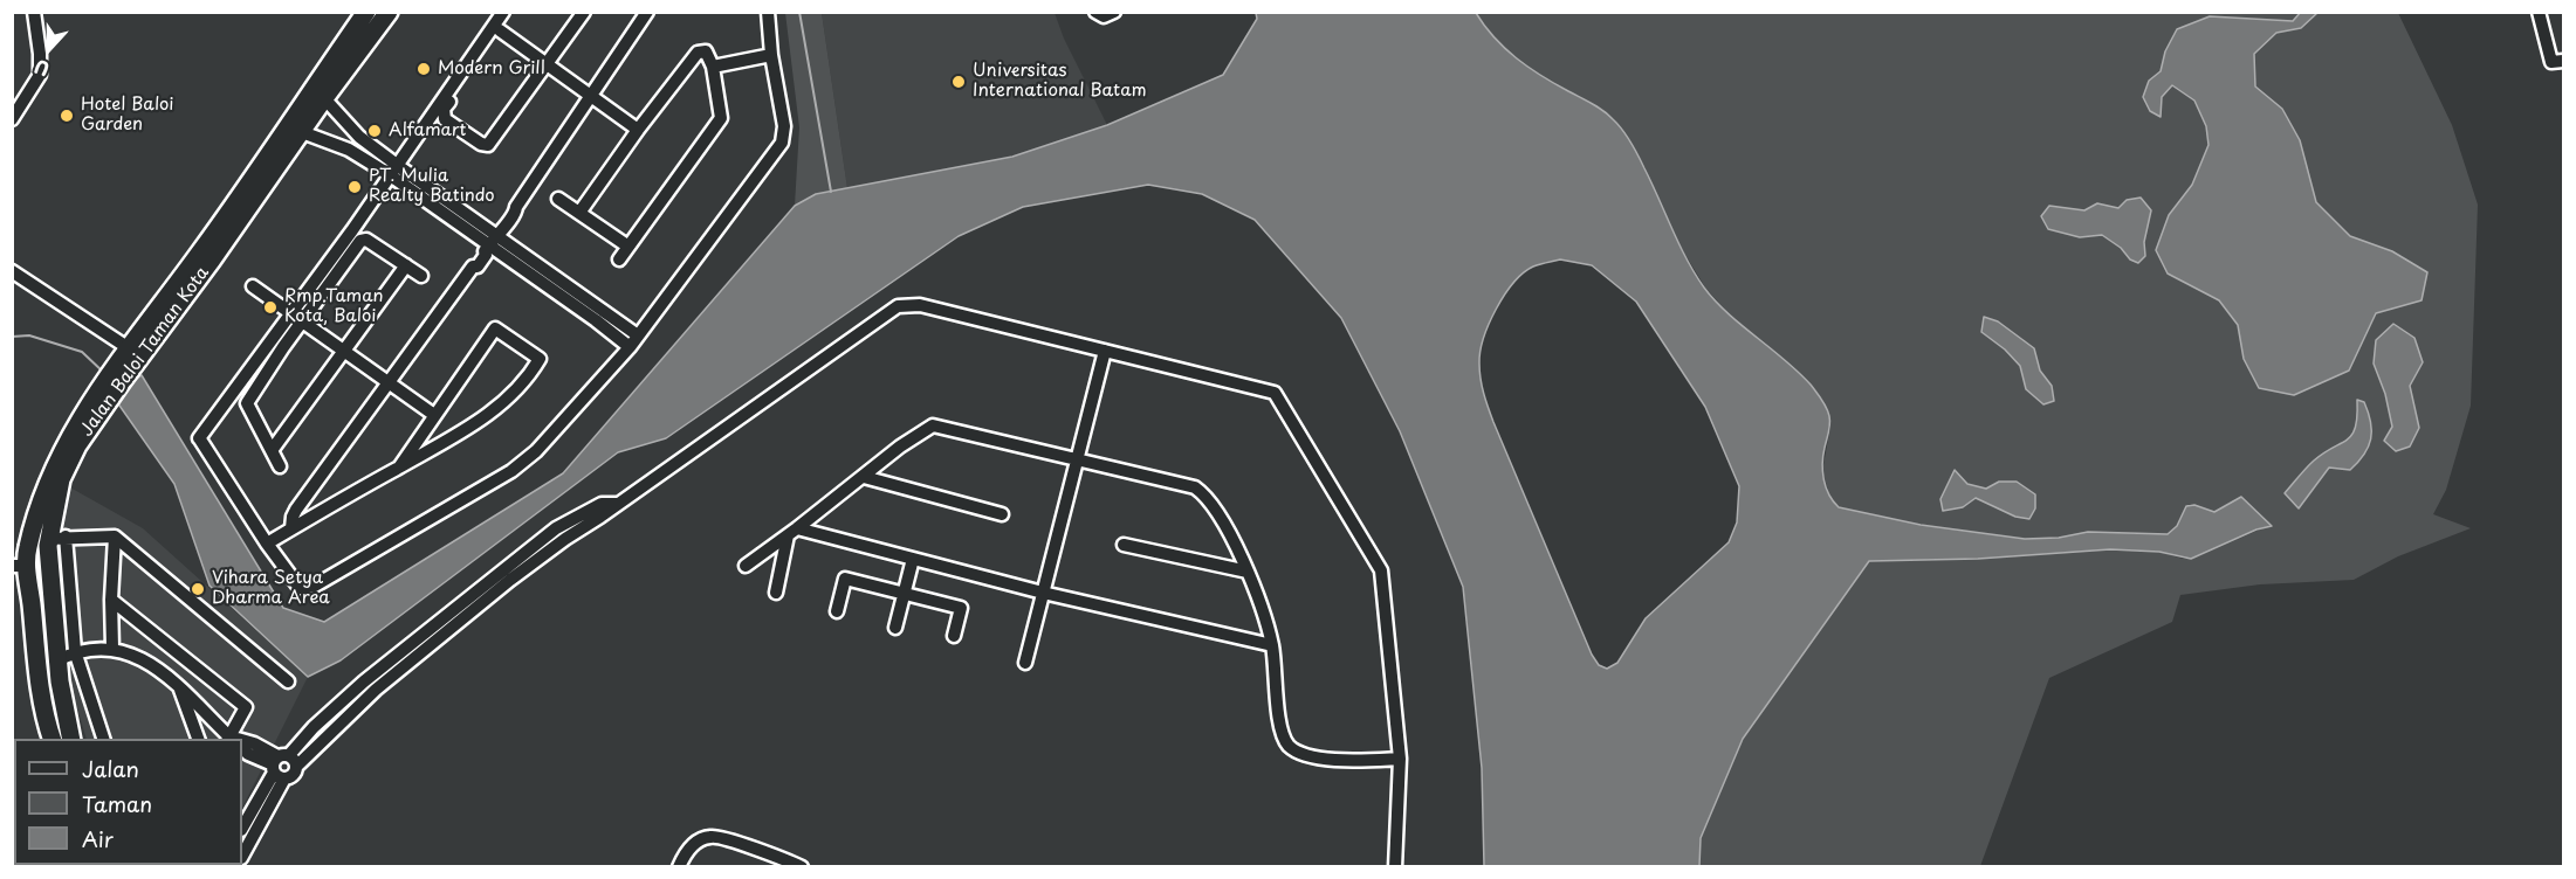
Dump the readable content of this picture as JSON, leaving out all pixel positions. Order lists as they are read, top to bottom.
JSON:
{
  "streets": {
    "highway": ["Jalan Baloi Taman Kota"]
  },
  "places": [
    "Modern Grill",
    "Universitas International Batam",
    "Hotel Baloi Garden",
    "Alfamart",
    "PT. Mulia Realty Batindo",
    "Rmp.Taman Kota, Baloi",
    "Vihara Setya Dharma Area"
  ],
  "legend": ["Jalan", "Taman", "Air"],
  "north": "bottom"
}
